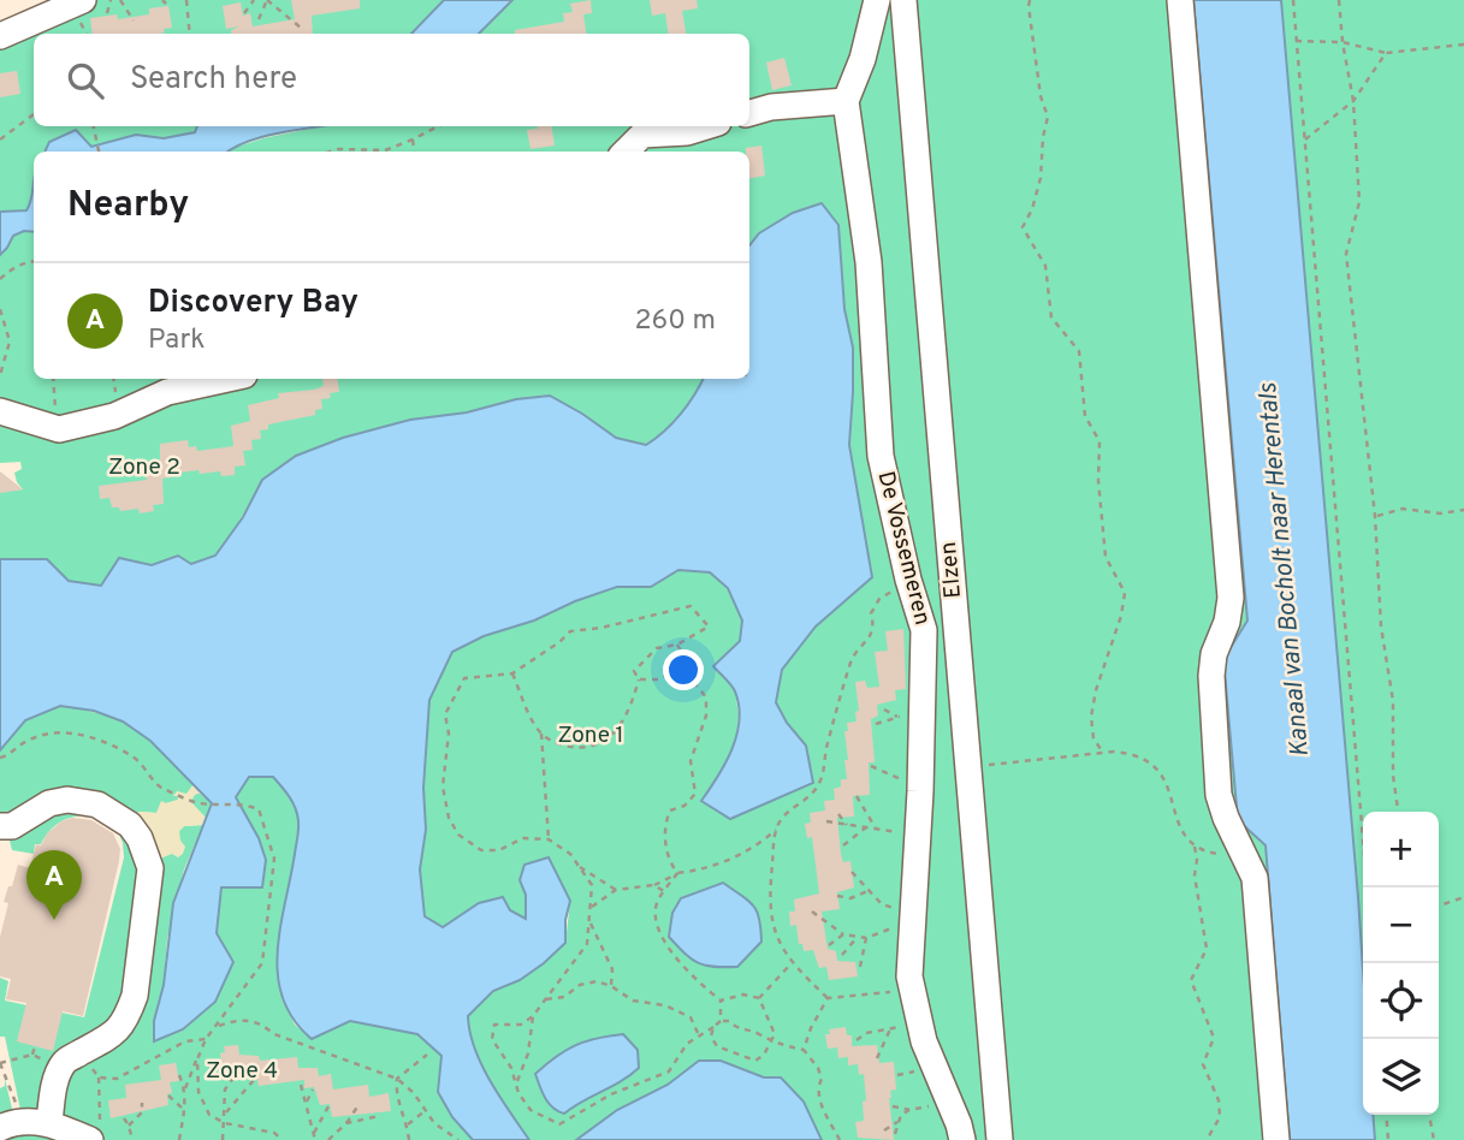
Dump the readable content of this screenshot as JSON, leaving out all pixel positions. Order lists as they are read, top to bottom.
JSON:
{
  "streets": {
    "street": ["De Vossemeren", "Elzen"]
  },
  "water": ["Kanaal van Bocholt naar Herentals"],
  "parks": ["Zone 2", "Zone 1", "Zone 4"],
  "page": {
    "search": "Search here",
    "heading": "Nearby",
    "list": [
      {
        "mark": "A",
        "name": "Discovery Bay",
        "note": "Park",
        "value": "260 m"
      }
    ],
    "map_buttons": ["+", "−"],
    "pins": "A"
  }
}
